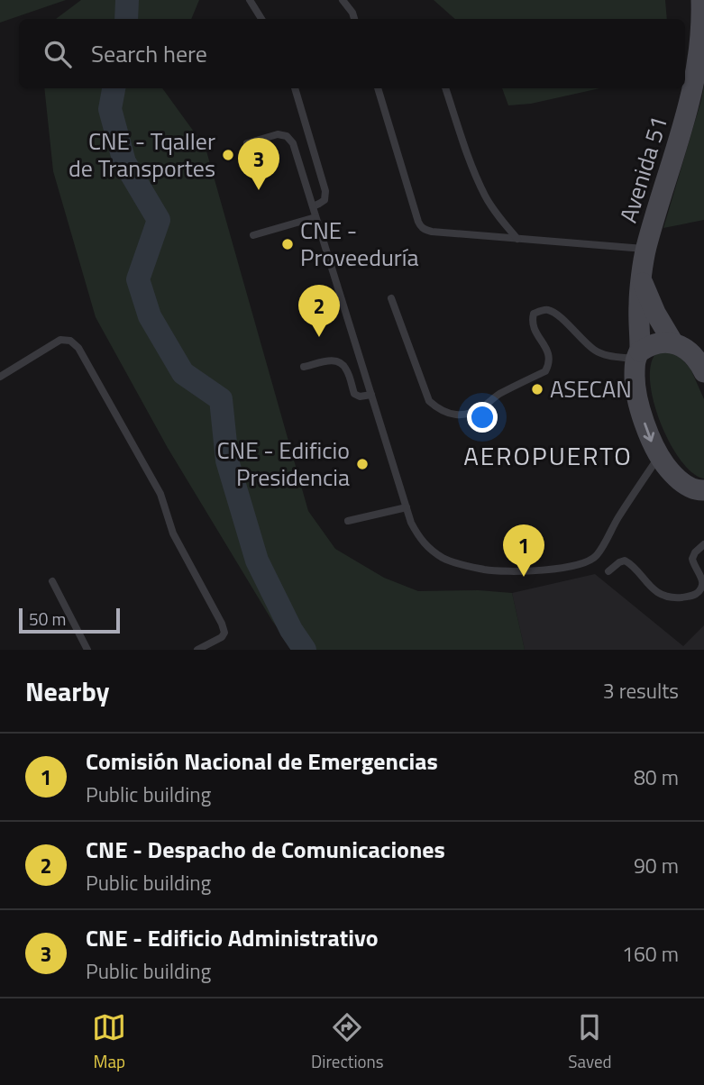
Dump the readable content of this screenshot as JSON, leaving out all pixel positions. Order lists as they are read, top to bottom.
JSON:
{
  "streets": {
    "main road": ["Avenida 51"]
  },
  "districts": ["AEROPUERTO"],
  "places": [
    "CNE - Tqaller de Transportes",
    "CNE - Proveeduría",
    "ASECAN",
    "CNE - Edificio Presidencia"
  ],
  "scale_bar": "50 m",
  "page": {
    "search": "Search here",
    "pins": ["3", "2", "1"],
    "scale": "50 m",
    "heading": ["Nearby", "3 results"],
    "list": [
      {
        "mark": "1",
        "name": "Comisión Nacional de Emergencias",
        "note": "Public building",
        "value": "80 m"
      },
      {
        "mark": "2",
        "name": "CNE - Despacho de Comunicaciones",
        "note": "Public building",
        "value": "90 m"
      },
      {
        "mark": "3",
        "name": "CNE - Edificio Administrativo",
        "note": "Public building",
        "value": "160 m"
      }
    ],
    "nav": ["Map", "Directions", "Saved"]
  }
}
